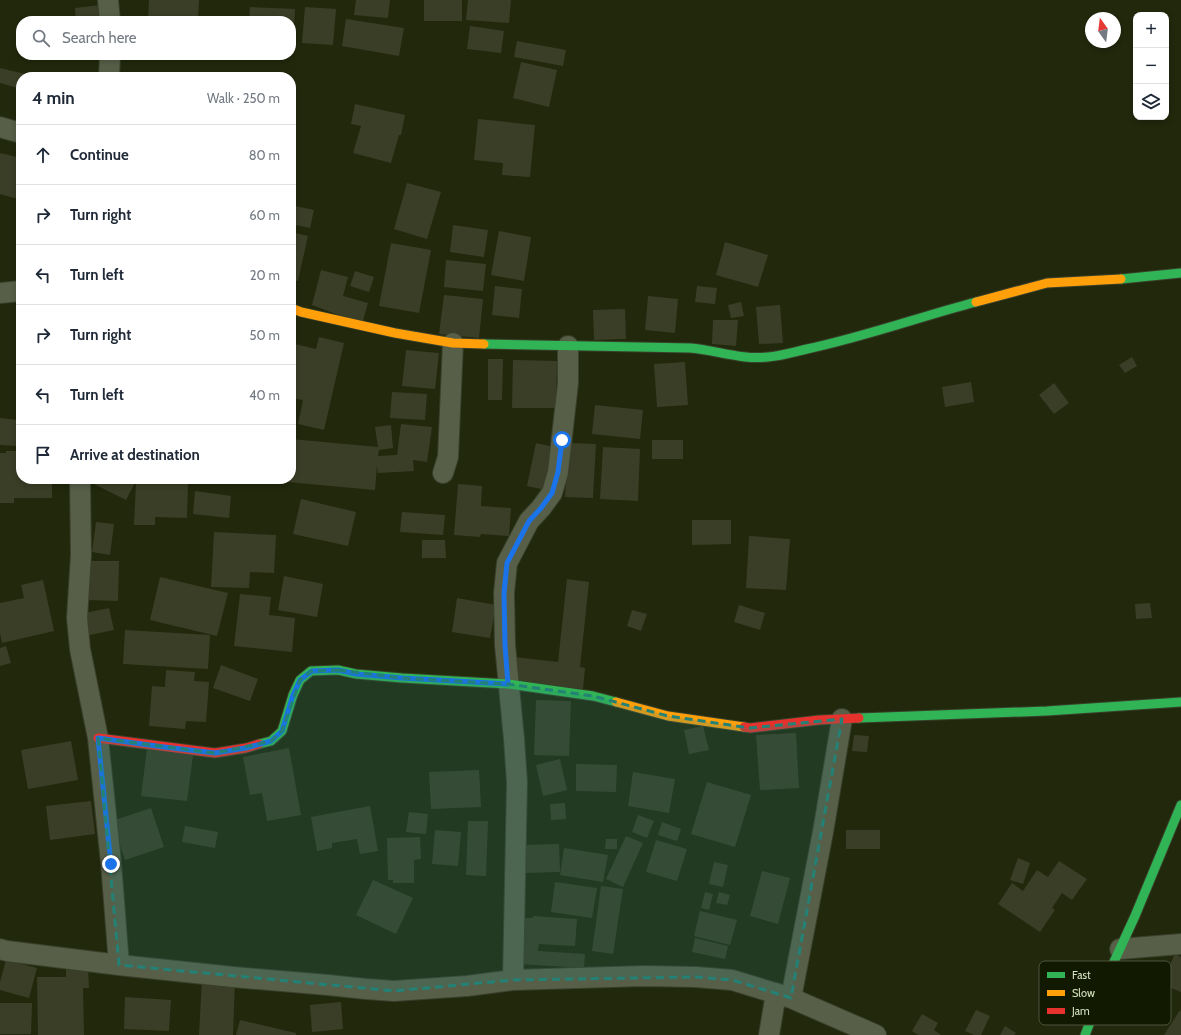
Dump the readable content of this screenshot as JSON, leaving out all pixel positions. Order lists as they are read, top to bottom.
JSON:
{
  "legend": ["Fast", "Slow", "Jam"],
  "north": "top",
  "page": {
    "map_buttons": ["+", "−"],
    "search": "Search here",
    "heading": ["4 min", "Walk · 250 m"],
    "list": [
      ["Continue", "80 m"],
      ["Turn right", "60 m"],
      ["Turn left", "20 m"],
      ["Turn right", "50 m"],
      ["Turn left", "40 m"],
      "Arrive at destination"
    ]
  }
}
